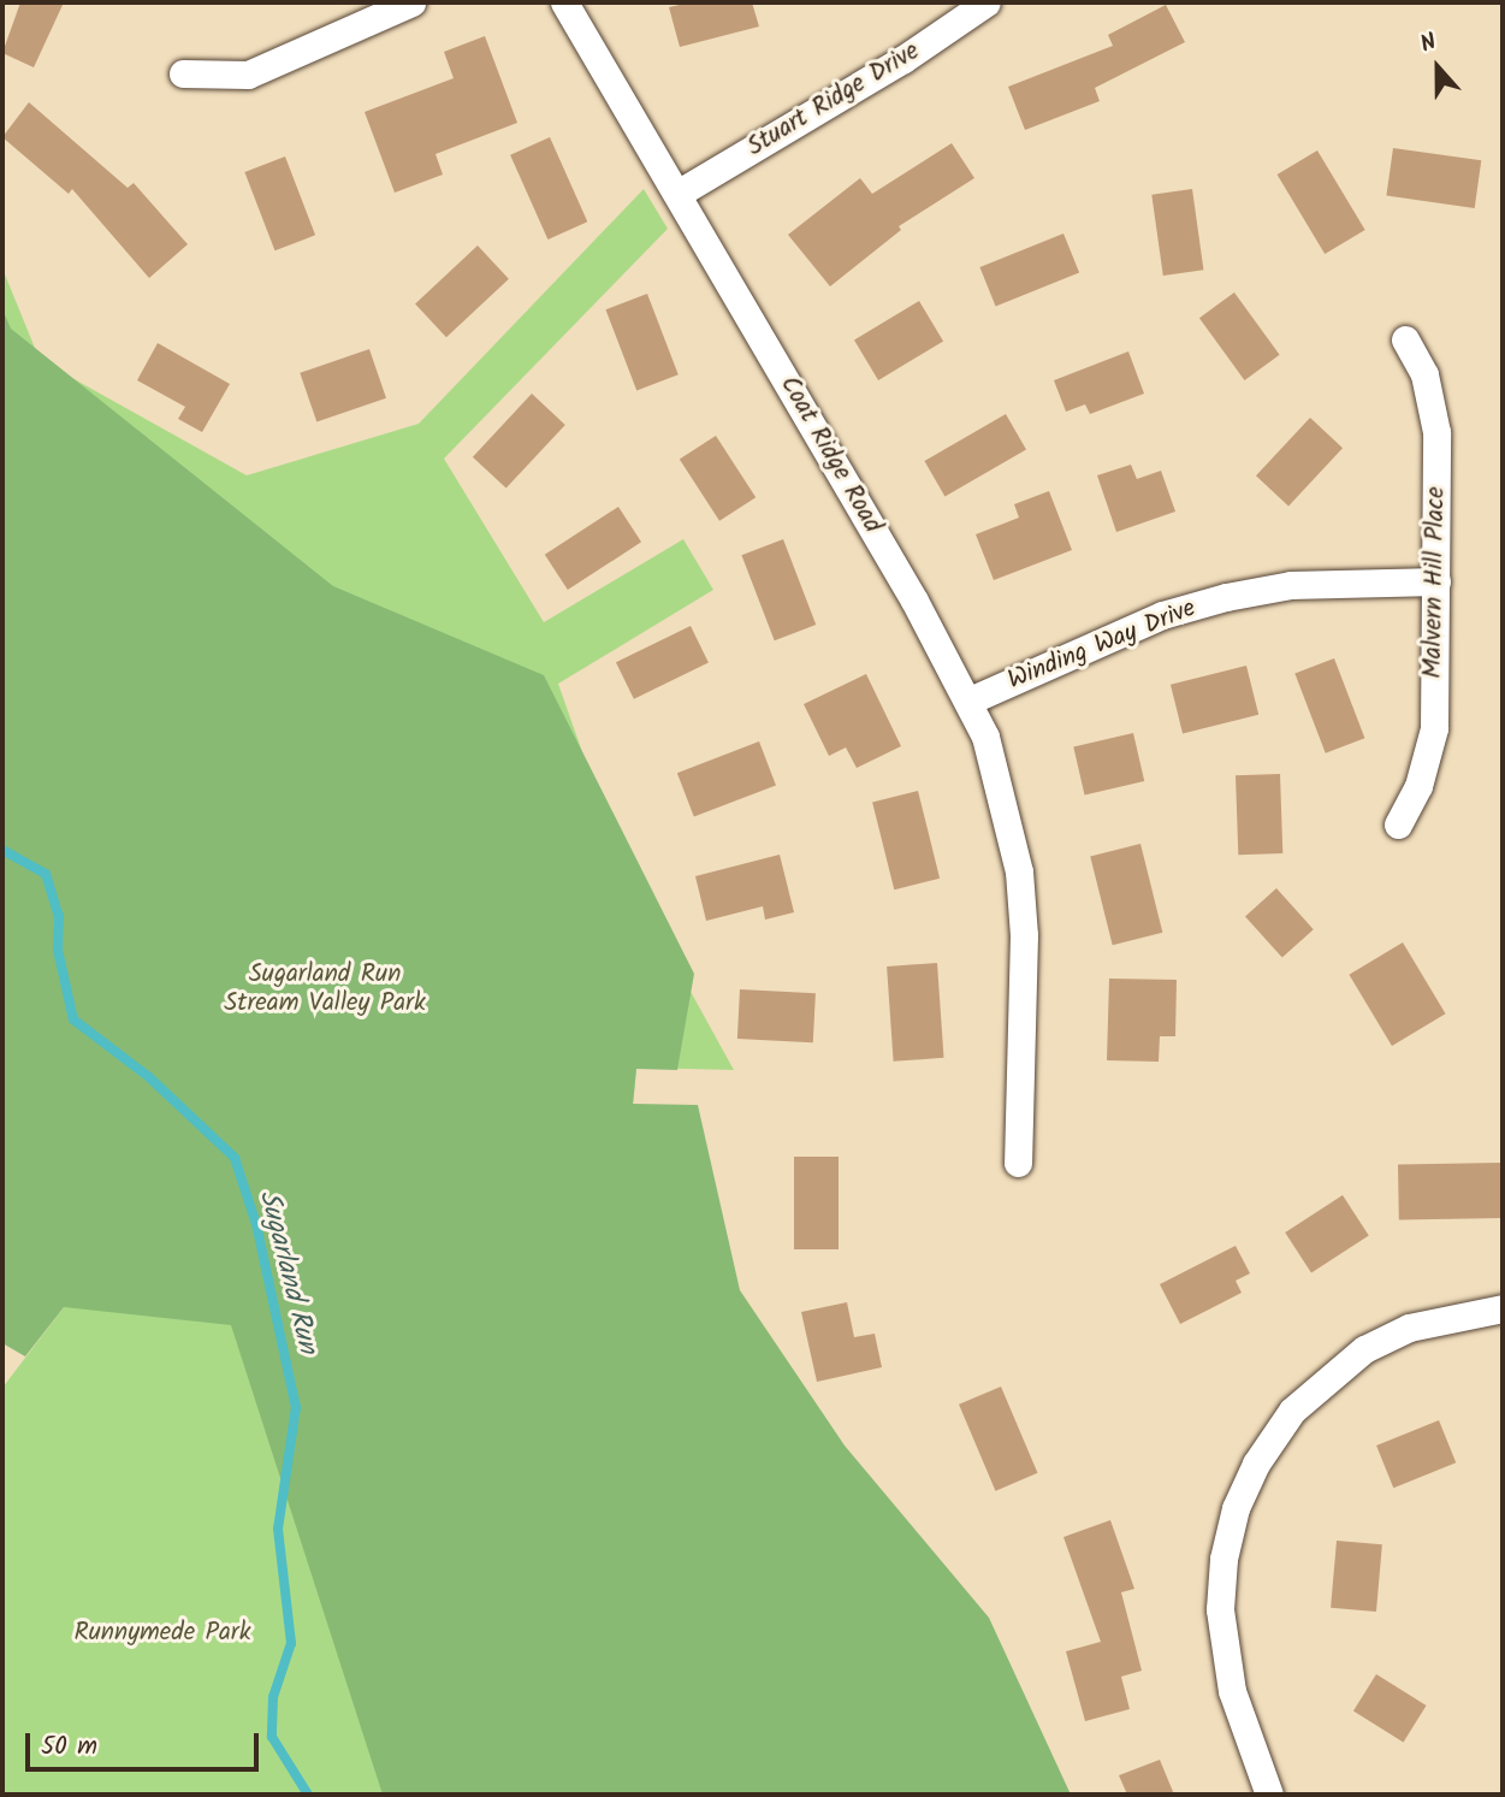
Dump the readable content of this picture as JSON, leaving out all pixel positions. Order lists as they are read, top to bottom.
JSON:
{
  "streets": {
    "street": [
      "Stuart Ridge Drive",
      "Coat Ridge Road",
      "Malvern Hill Place",
      "Winding Way Drive"
    ]
  },
  "crossings": [
    ["Stuart Ridge Drive", "Coat Ridge Road"],
    ["Coat Ridge Road", "Winding Way Drive"],
    ["Malvern Hill Place", "Winding Way Drive"]
  ],
  "water": ["Sugarland Run"],
  "parks": ["Sugarland Run Stream Valley Park", "Runnymede Park"],
  "scale_bar": "50 m",
  "north": "top"
}
